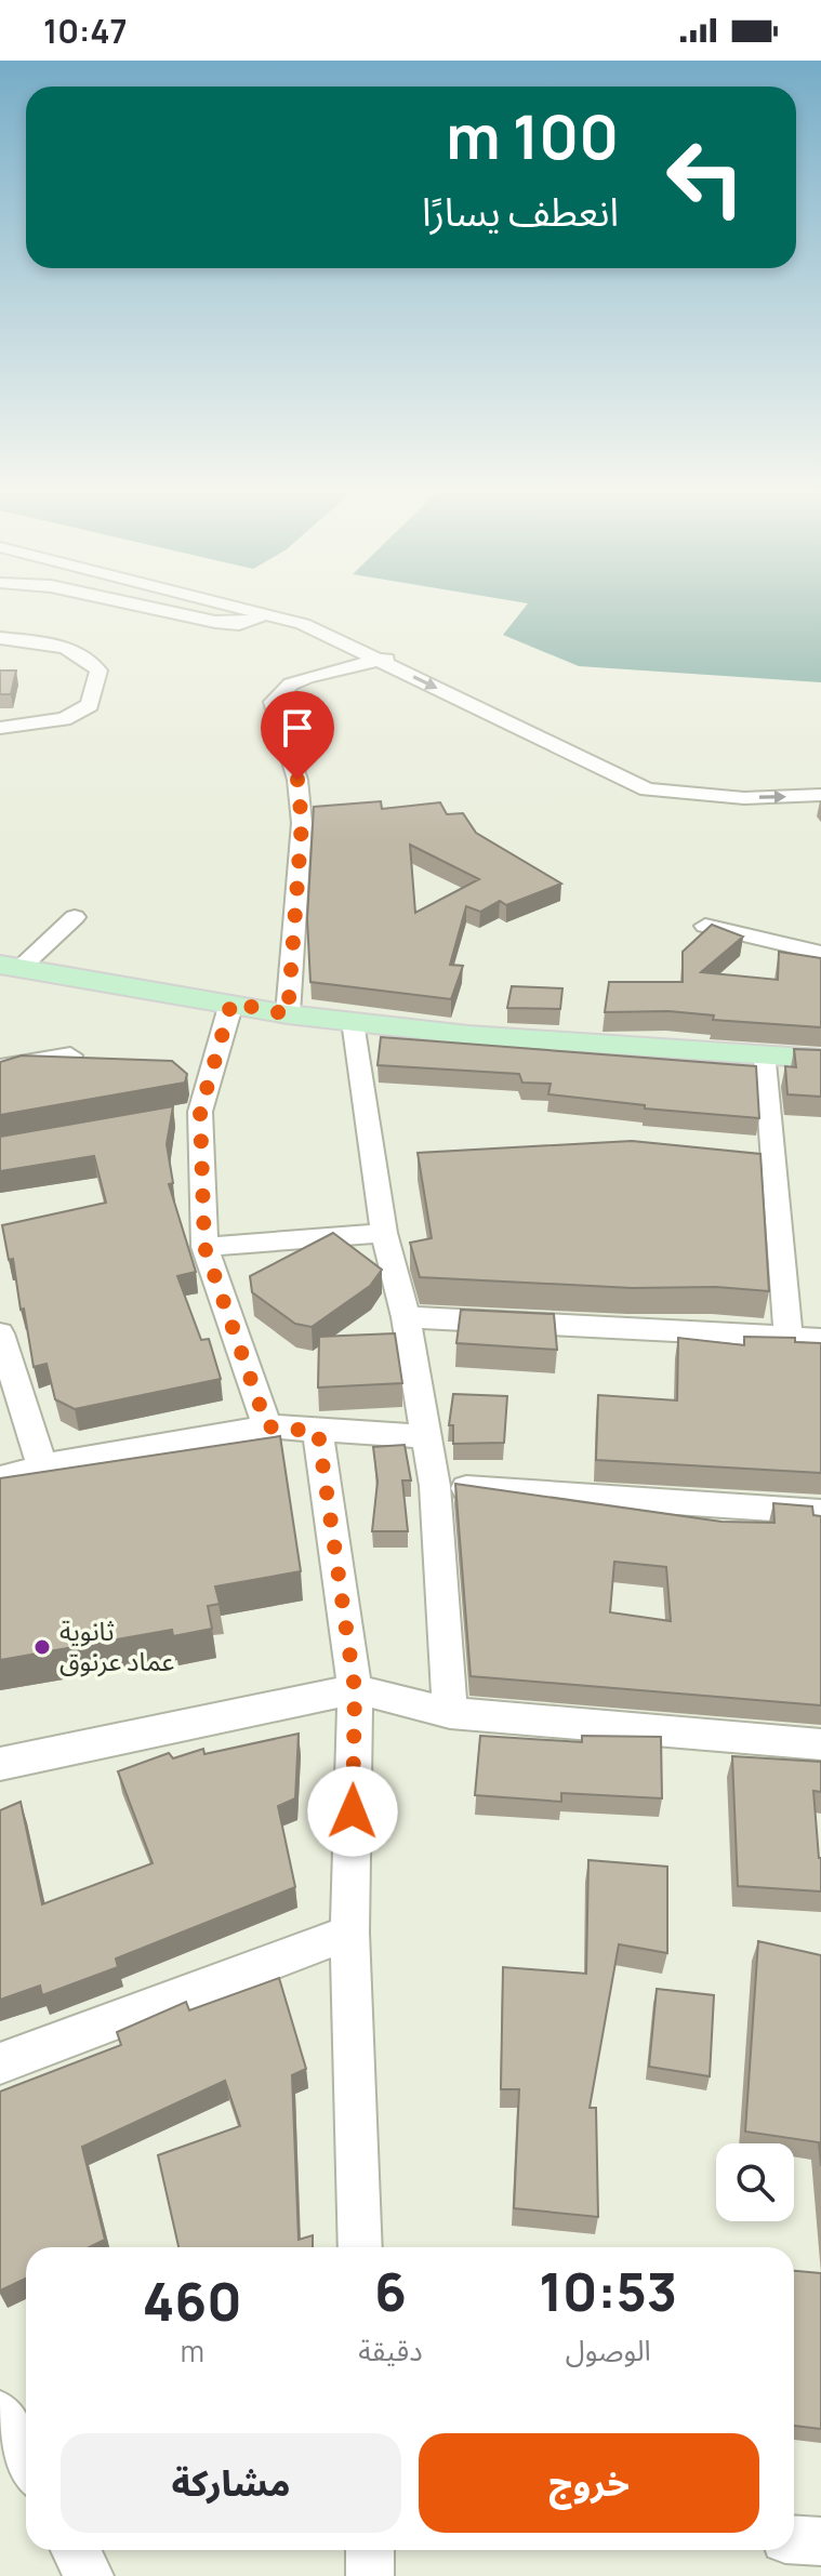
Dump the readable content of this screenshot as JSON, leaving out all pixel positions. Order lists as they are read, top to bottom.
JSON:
{
  "places": ["ثانوية عماد عرنوق"],
  "page": {
    "status": "10:47",
    "turn": ["100 m", "انعطف يسارًا"],
    "eta": [
      "10:53",
      "الوصول",
      "6",
      "دقيقة",
      "460",
      "m"
    ],
    "buttons": ["خروج", "مشاركة"]
  }
}
